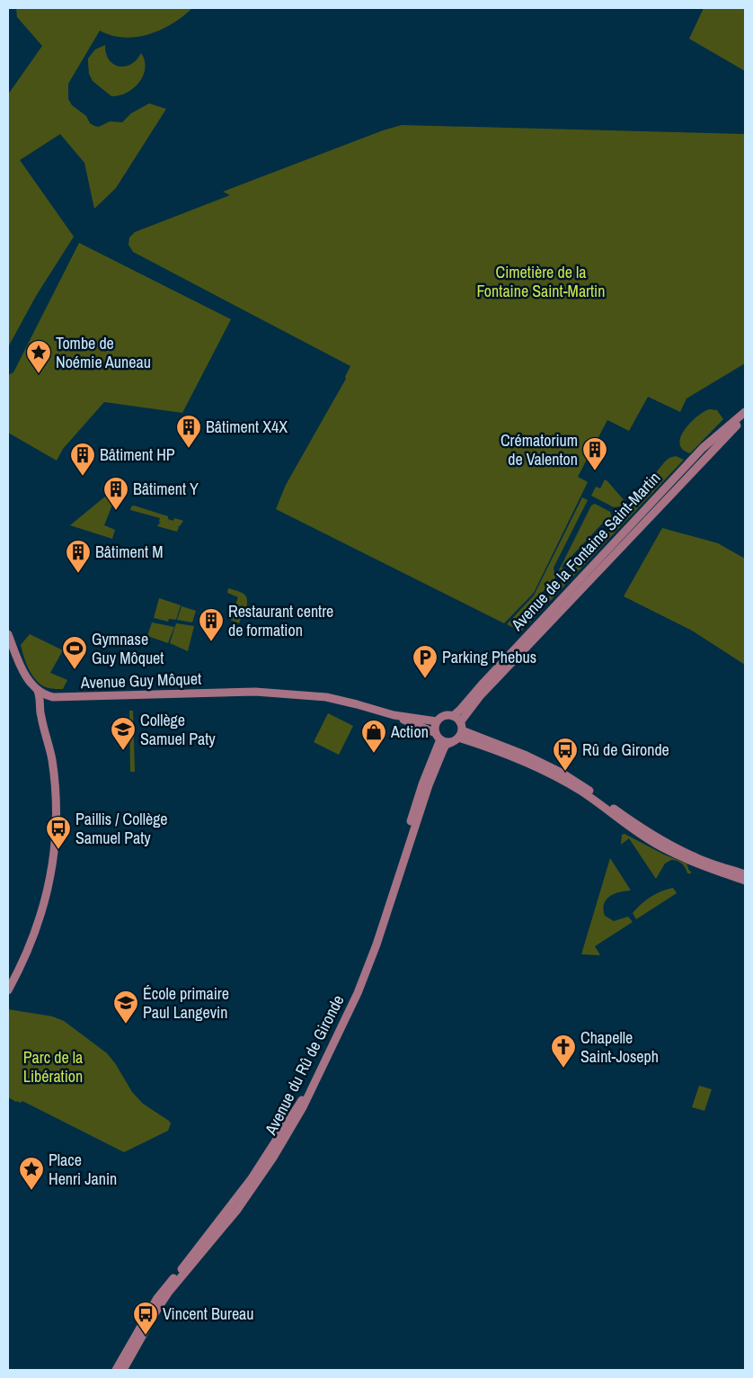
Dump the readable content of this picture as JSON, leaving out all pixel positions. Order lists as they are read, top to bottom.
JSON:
{
  "streets": {
    "main road": ["Avenue de la Fontaine Saint-Martin", "Avenue Guy Môquet", "Avenue du Rû de Gironde"]
  },
  "crossings": [
    ["Avenue de la Fontaine Saint-Martin", "Avenue Guy Môquet"],
    ["Avenue de la Fontaine Saint-Martin", "Avenue du Rû de Gironde"],
    ["Avenue Guy Môquet", "Avenue du Rû de Gironde"]
  ],
  "parks": ["Cimetière de la Fontaine Saint-Martin", "Parc de la Libération"],
  "places": {
    "place": ["Tombe de Noémie Auneau", "Place Henri Janin"],
    "building": [
      "Bâtiment X4X",
      "Crématorium de Valenton",
      "Bâtiment HP",
      "Bâtiment Y",
      "Bâtiment M",
      "Restaurant centre de formation"
    ],
    "sports": ["Gymnase Guy Môquet"],
    "parking": ["Parking Phebus"],
    "school or university": ["Collège Samuel Paty", "École primaire Paul Langevin"],
    "shop": ["Action"],
    "bus stop": ["Rû de Gironde", "Paillis / Collège Samuel Paty", "Vincent Bureau"],
    "church": ["Chapelle Saint-Joseph"]
  }
}
